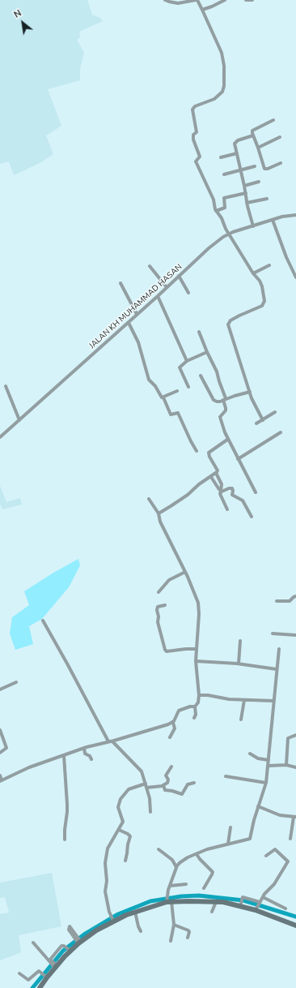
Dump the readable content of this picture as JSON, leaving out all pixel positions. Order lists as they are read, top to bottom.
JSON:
{
  "streets": {
    "street": ["JALAN KH MUHAMMAD HASAN"]
  },
  "north": "top left"
}
